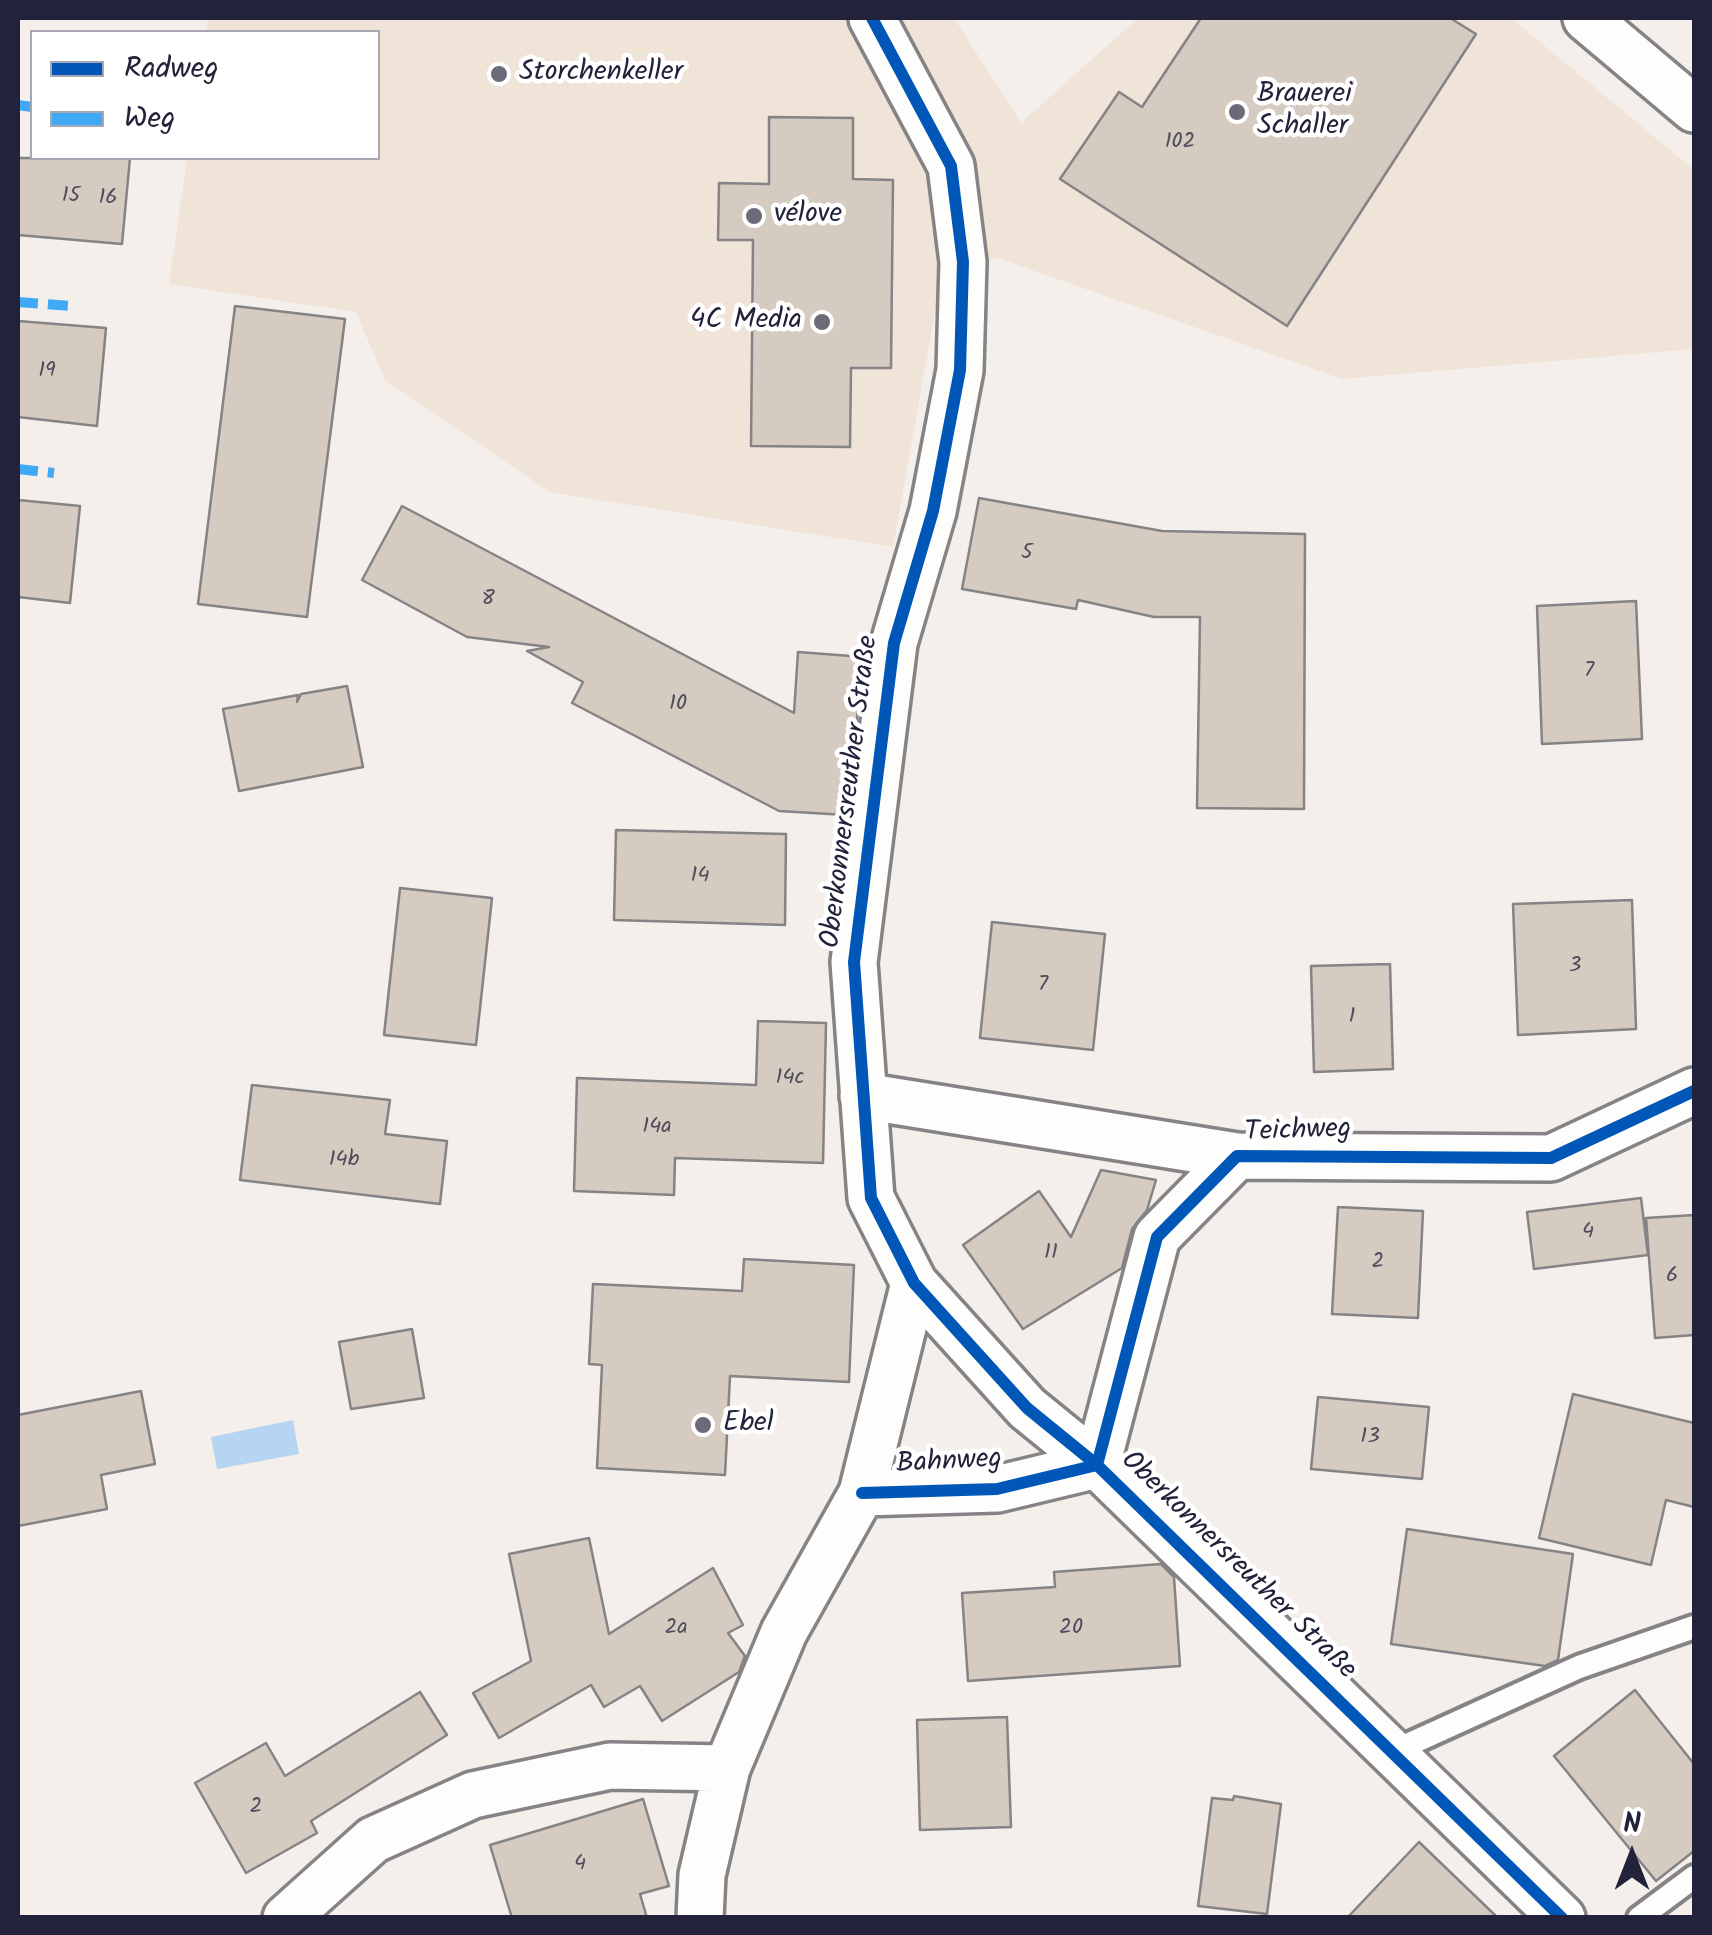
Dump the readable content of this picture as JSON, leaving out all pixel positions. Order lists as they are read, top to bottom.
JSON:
{
  "streets": {
    "street": ["Oberkonnersreuther Straße", "Teichweg", "Bahnweg"]
  },
  "crossings": [
    ["Oberkonnersreuther Straße", "Teichweg"],
    ["Oberkonnersreuther Straße", "Bahnweg"],
    ["Teichweg", "Bahnweg"]
  ],
  "places": [
    "Storchenkeller",
    "Brauerei Schaller",
    "vélove",
    "4C Media",
    "Ebel"
  ],
  "house_numbers": [
    "102",
    "15",
    "16",
    "19",
    "5",
    "8",
    "7",
    "10",
    "14",
    "3",
    "7",
    "1",
    "14c",
    "14a",
    "14b",
    "4",
    "11",
    "2",
    "6",
    "13",
    "2a",
    "20",
    "2",
    "4"
  ],
  "legend": ["Radweg", "Weg"],
  "north": "top"
}
